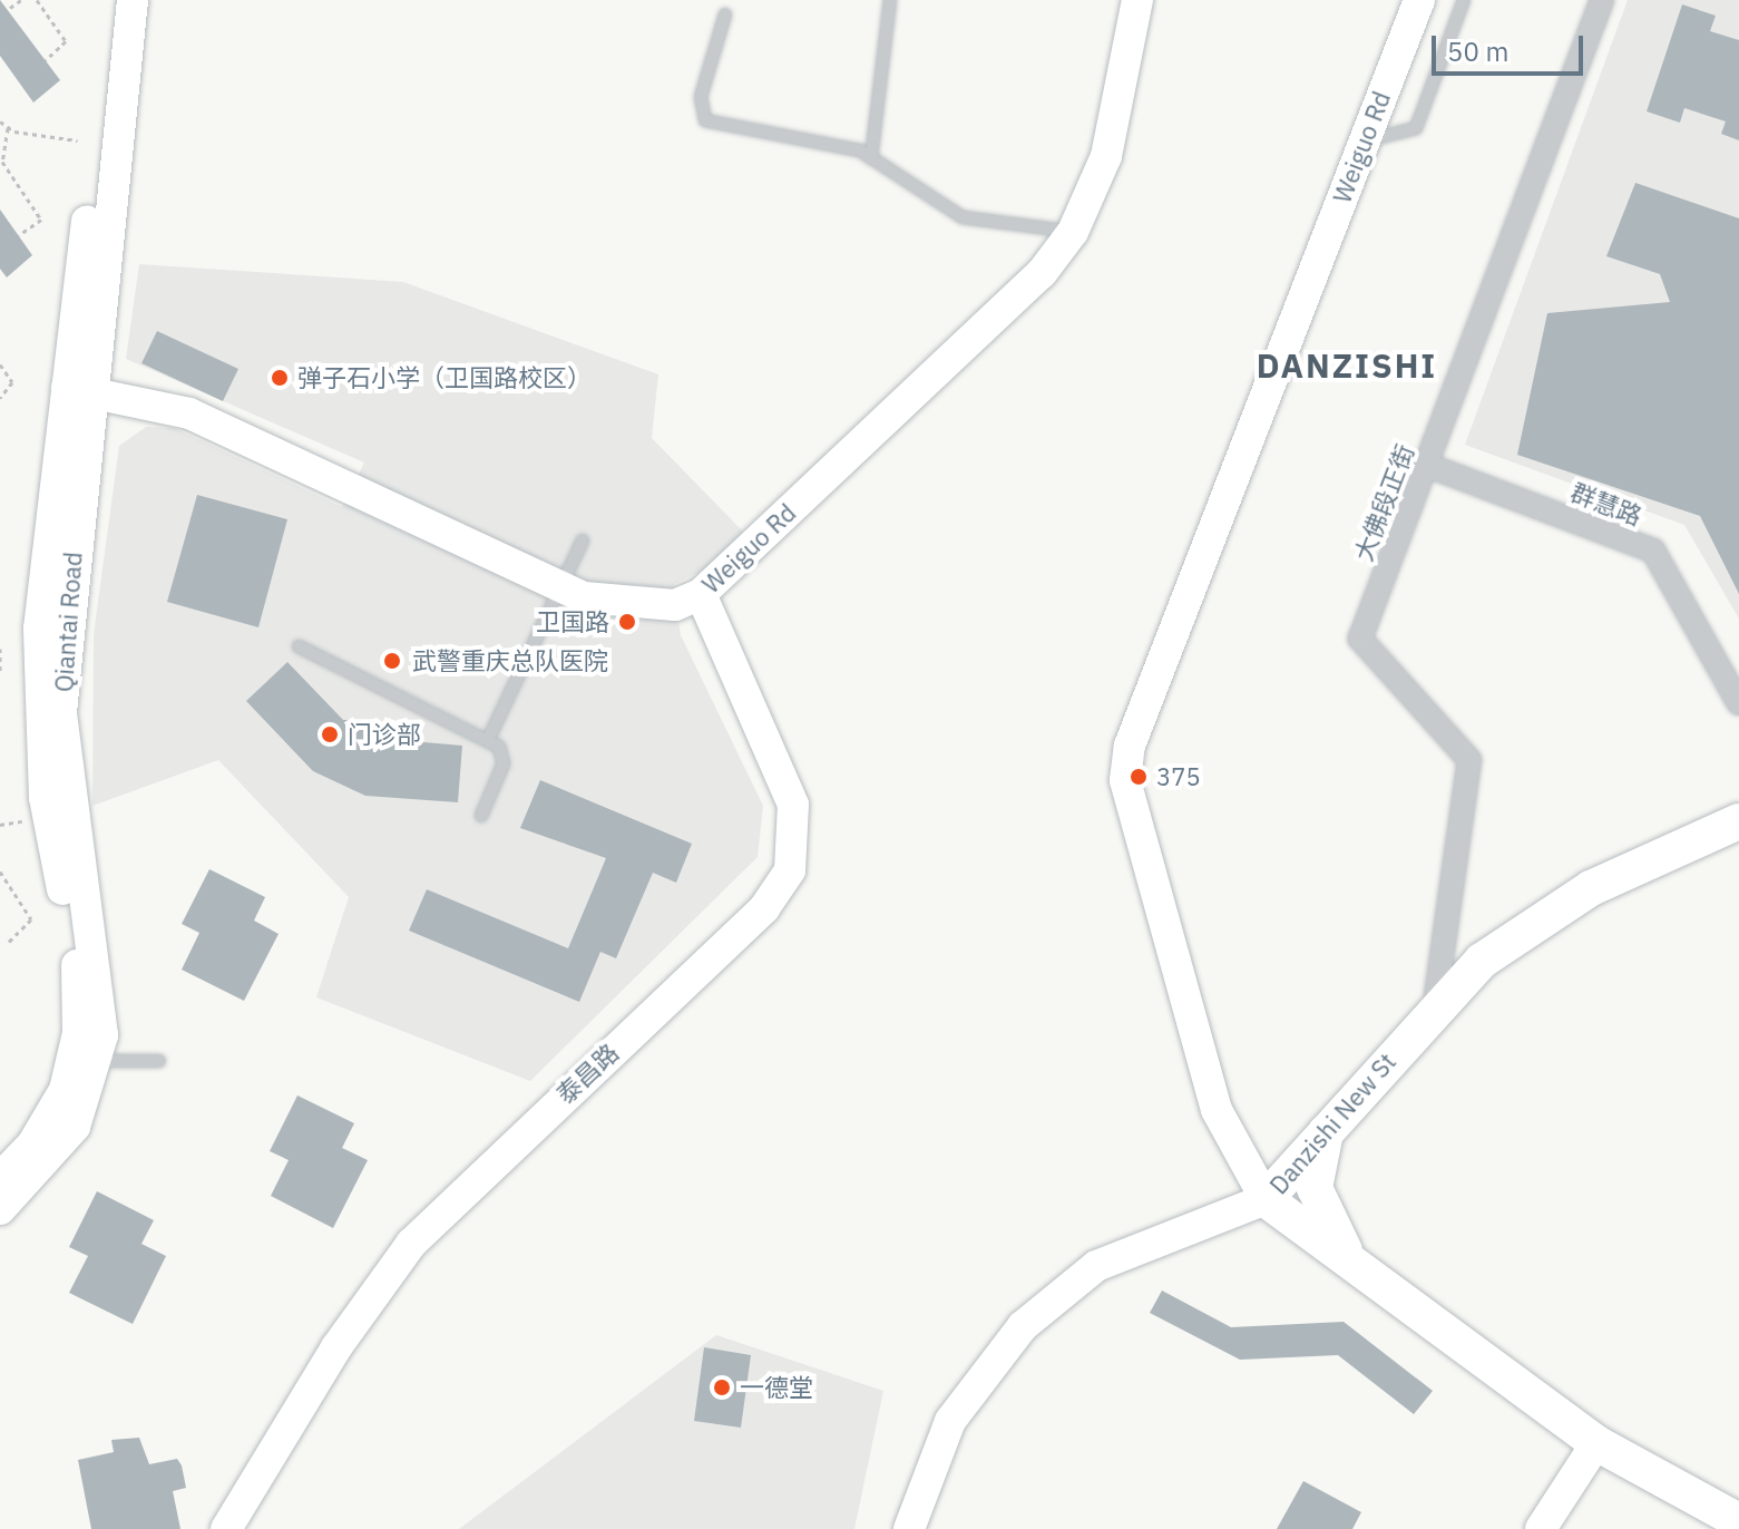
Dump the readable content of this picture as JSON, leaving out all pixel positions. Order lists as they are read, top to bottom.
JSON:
{
  "streets": {
    "main road": ["Danzishi New St"],
    "street": [
      "Weiguo Rd",
      "大佛段正街",
      "群慧路",
      "Qiantai Road",
      "泰昌路"
    ]
  },
  "crossings": [
    ["Weiguo Rd", "Qiantai Road"],
    ["Weiguo Rd", "泰昌路"],
    ["Weiguo Rd", "Danzishi New St"],
    ["大佛段正街", "群慧路"],
    ["大佛段正街", "Danzishi New St"]
  ],
  "districts": ["DANZISHI"],
  "places": [
    "弹子石小学（卫国路校区）",
    "卫国路",
    "武警重庆总队医院",
    "门诊部",
    "375",
    "一德堂"
  ],
  "scale_bar": "50 m"
}
